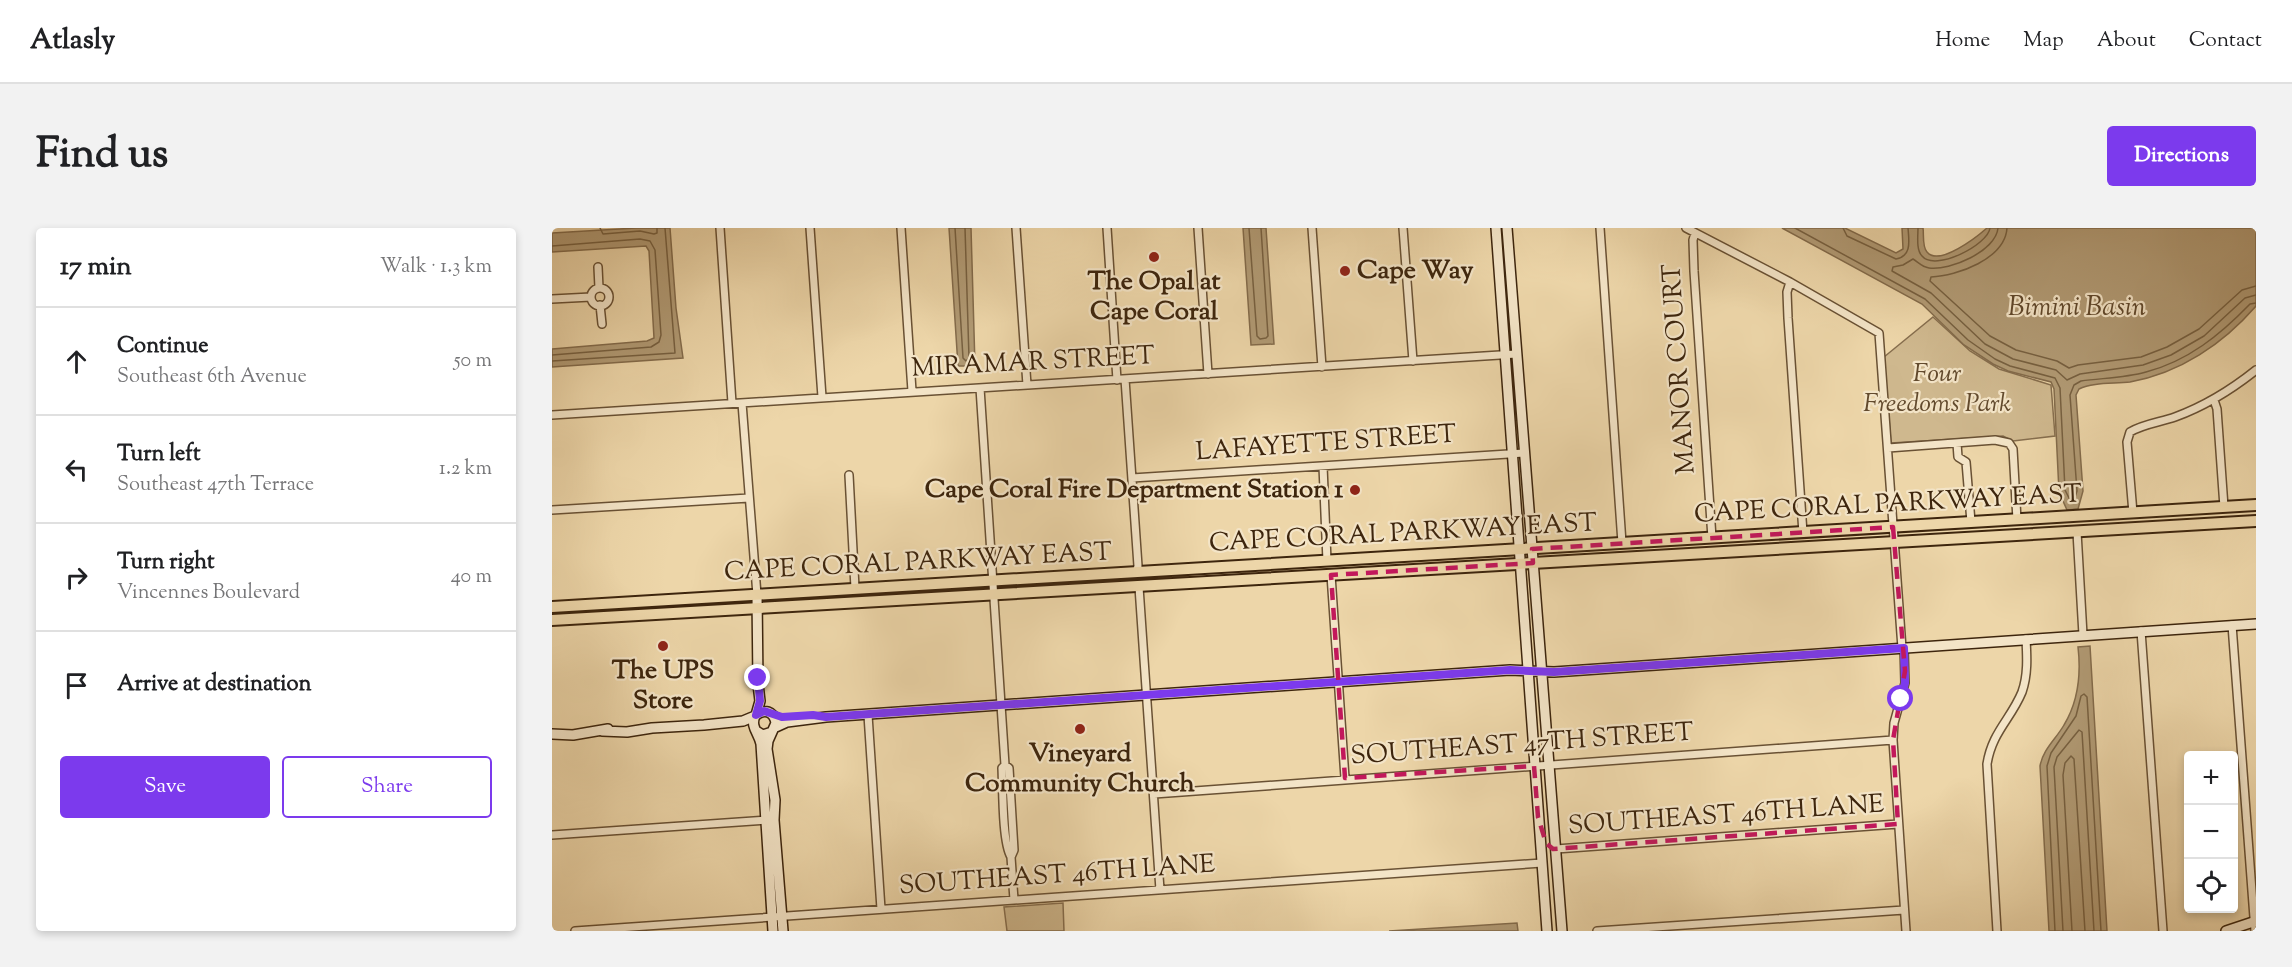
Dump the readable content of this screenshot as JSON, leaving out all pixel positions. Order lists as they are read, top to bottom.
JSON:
{
  "streets": {
    "main road": ["CAPE CORAL PARKWAY EAST"],
    "street": [
      "MIRAMAR STREET",
      "MANOR COURT",
      "LAFAYETTE STREET",
      "SOUTHEAST 47TH STREET",
      "SOUTHEAST 46TH LANE"
    ]
  },
  "crossings": [
    ["MANOR COURT", "CAPE CORAL PARKWAY EAST"]
  ],
  "water": ["Bimini Basin"],
  "parks": ["Four Freedoms Park"],
  "places": [
    "The Opal at Cape Coral",
    "Cape Way",
    "Cape Coral Fire Department Station 1",
    "The UPS Store",
    "Vineyard Community Church"
  ],
  "page": {
    "header": "Atlasly",
    "nav": [
      "Home",
      "Map",
      "About",
      "Contact"
    ],
    "title": "Find us",
    "buttons": [
      "Directions",
      ["Save", "Share"]
    ],
    "heading": ["17 min", "Walk · 1.3 km"],
    "list": [
      ["Continue", "Southeast 6th Avenue", "50 m"],
      ["Turn left", "Southeast 47th Terrace", "1.2 km"],
      ["Turn right", "Vincennes Boulevard", "40 m"],
      "Arrive at destination"
    ],
    "map_buttons": ["+", "−"]
  }
}
